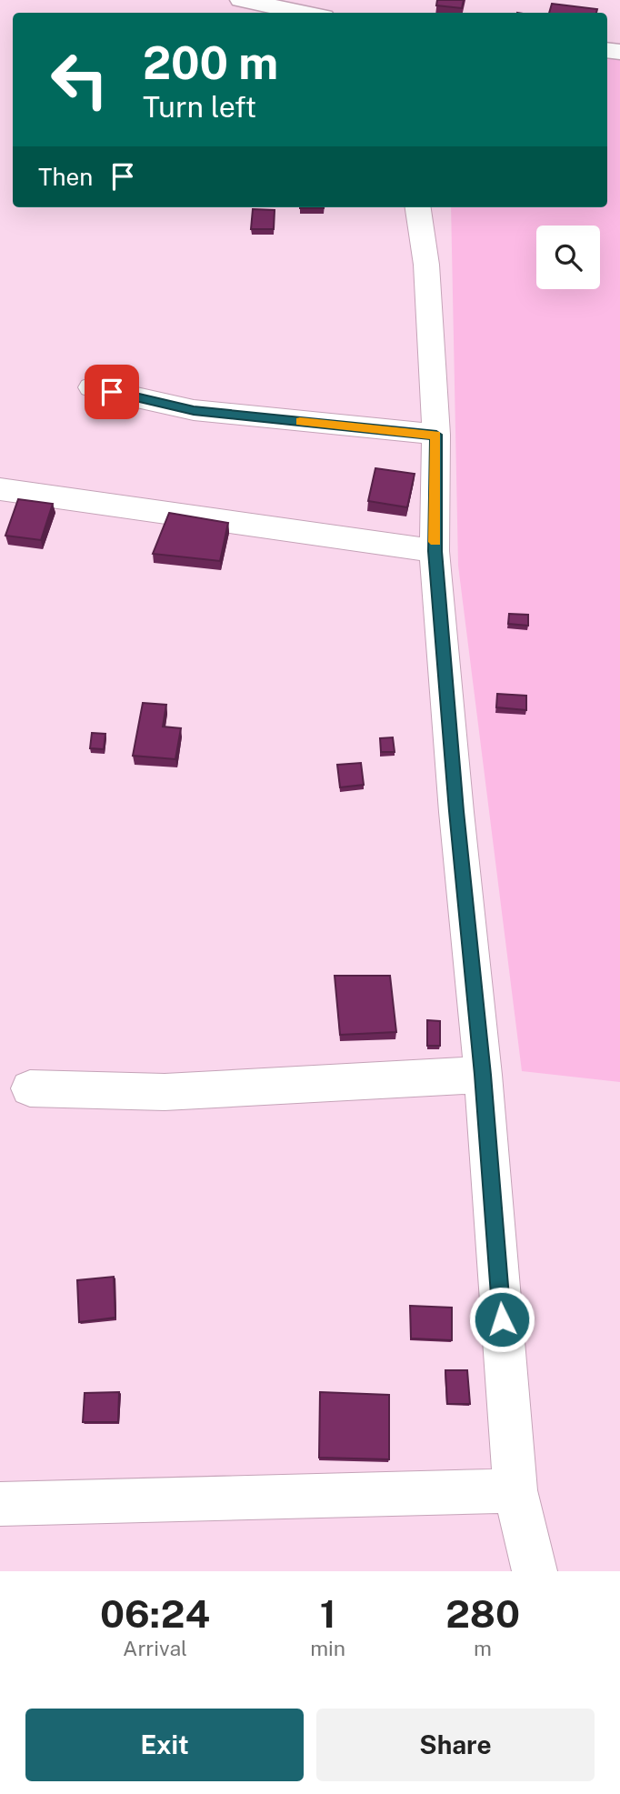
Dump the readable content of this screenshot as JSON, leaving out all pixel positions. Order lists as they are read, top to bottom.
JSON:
{
  "page": {
    "turn": ["200 m", "Turn left"],
    "then": "Then",
    "eta": [
      "06:24",
      "Arrival",
      "1",
      "min",
      "280",
      "m"
    ],
    "buttons": ["Exit", "Share"]
  }
}
